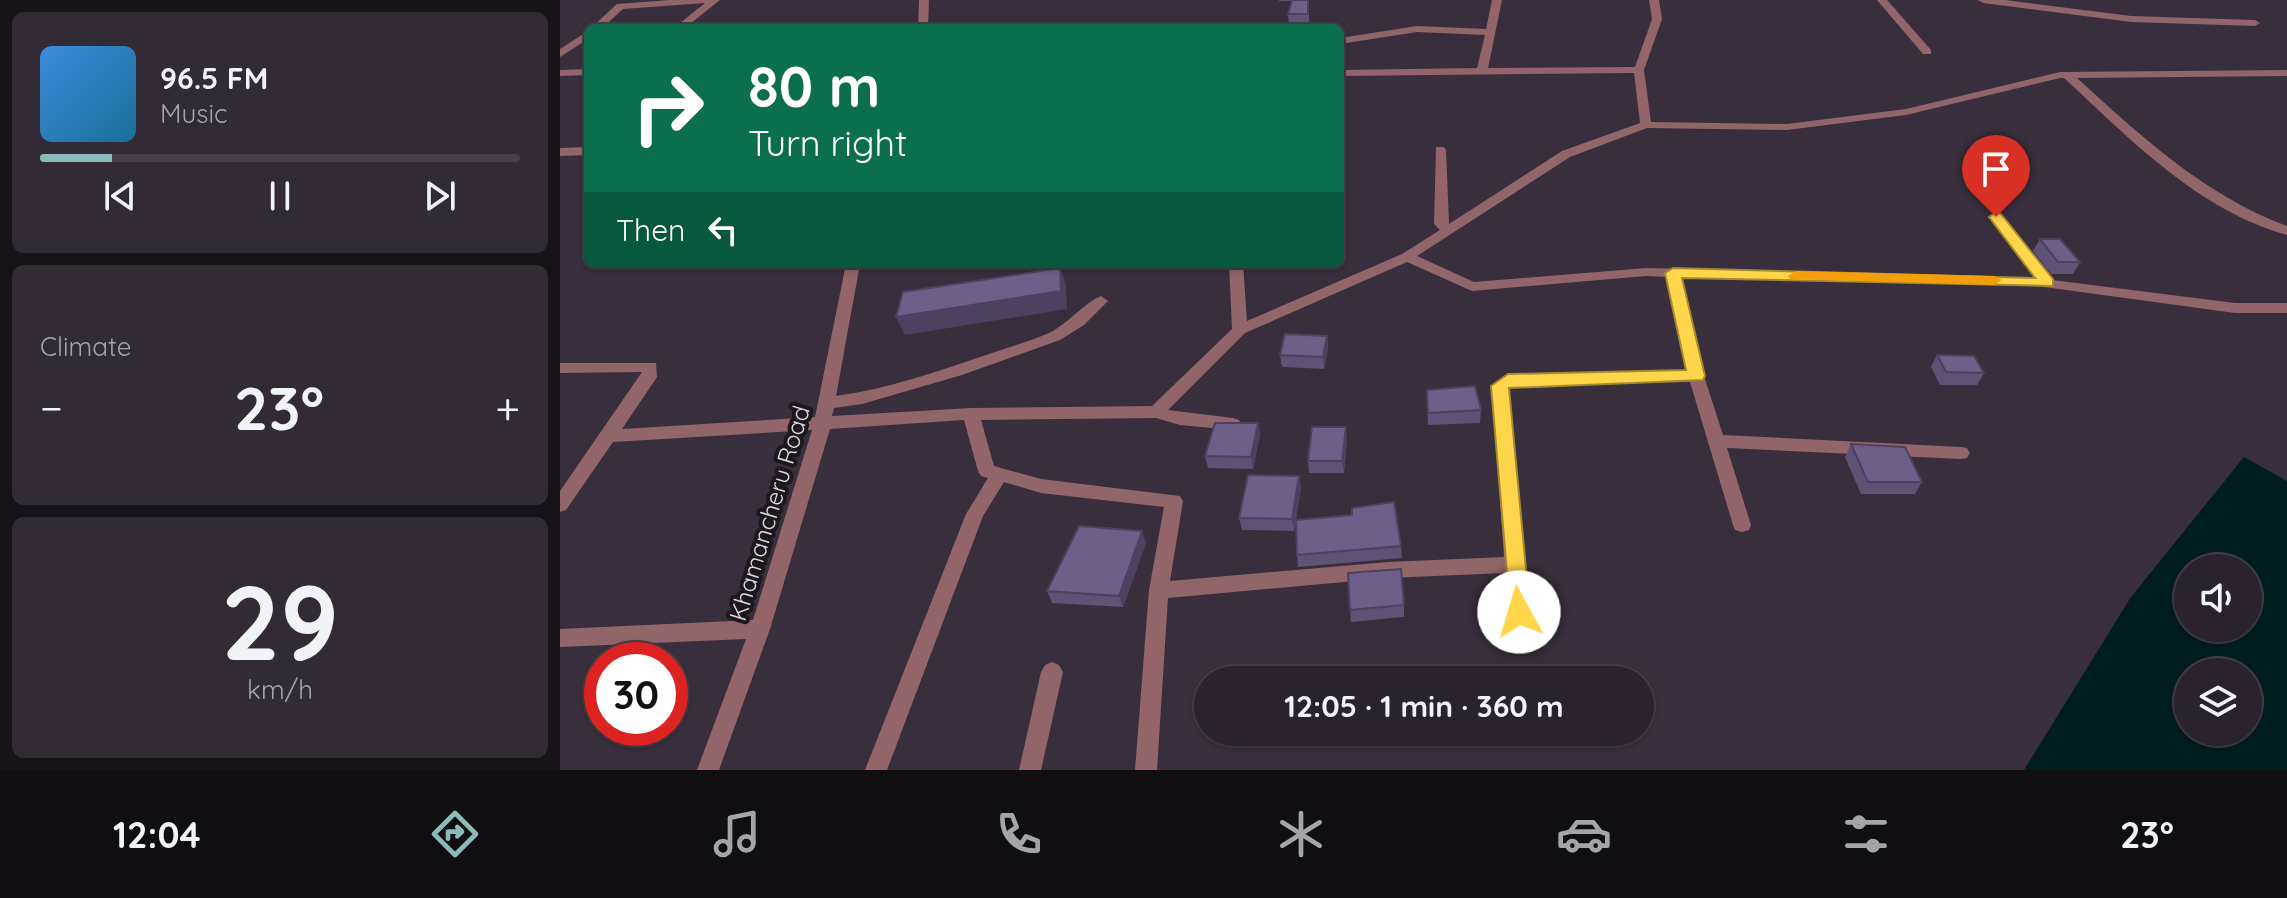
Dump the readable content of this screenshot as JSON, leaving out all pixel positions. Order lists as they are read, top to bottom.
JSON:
{
  "streets": {
    "street": ["Khamancheru Road"]
  },
  "page": {
    "turn": ["80 m", "Turn right"],
    "song": ["96.5 FM", "Music"],
    "then": "Then",
    "tile": [
      "Climate",
      ["29", "km/h"]
    ],
    "heat": ["−", "23°", "+"],
    "limit": "30",
    "trip": "12:05 · 1 min · 360 m",
    "tabs": ["12:04", "23°"]
  }
}
